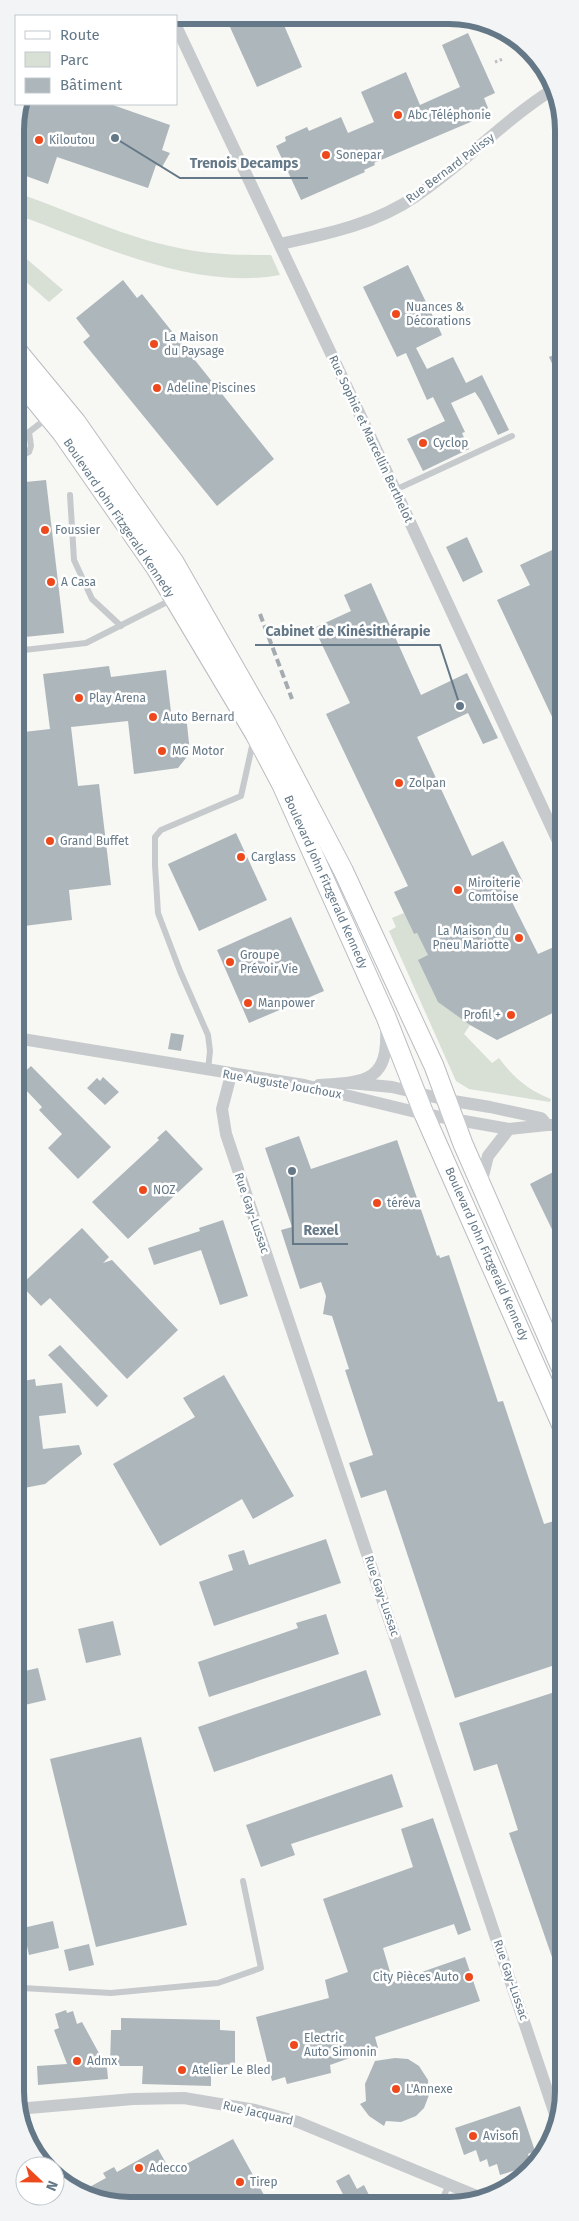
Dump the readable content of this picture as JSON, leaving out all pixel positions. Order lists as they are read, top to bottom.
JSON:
{
  "streets": {
    "main road": ["Boulevard John Fitzgerald Kennedy"],
    "street": [
      "Rue Bernard Palissy",
      "Rue Sophie et Marcellin Berthelot",
      "Rue Auguste Jouchoux",
      "Rue Gay-Lussac",
      "Rue Jacquard"
    ]
  },
  "crossings": [
    ["Rue Bernard Palissy", "Rue Sophie et Marcellin Berthelot"],
    ["Boulevard John Fitzgerald Kennedy", "Rue Auguste Jouchoux"],
    ["Rue Auguste Jouchoux", "Rue Gay-Lussac"]
  ],
  "places": [
    "Abc Téléphonie",
    "Trenois Decamps",
    "Kiloutou",
    "Sonepar",
    "Nuances & Décorations",
    "La Maison du Paysage",
    "Adeline Piscines",
    "Cyclop",
    "Foussier",
    "A Casa",
    "Play Arena",
    "Cabinet de Kinésithérapie",
    "Auto Bernard",
    "MG Motor",
    "Zolpan",
    "Grand Buffet",
    "Carglass",
    "Miroiterie Comtoise",
    "La Maison du Pneu Mariotte",
    "Groupe Prévoir Vie",
    "Manpower",
    "Profil +",
    "Rexel",
    "NOZ",
    "téréva",
    "City Pièces Auto",
    "Electric Auto Simonin",
    "Admx",
    "Atelier Le Bled",
    "L'Annexe",
    "Avisofi",
    "Adecco",
    "Tirep"
  ],
  "legend": ["Route", "Parc", "Bâtiment"],
  "north": "right"
}
